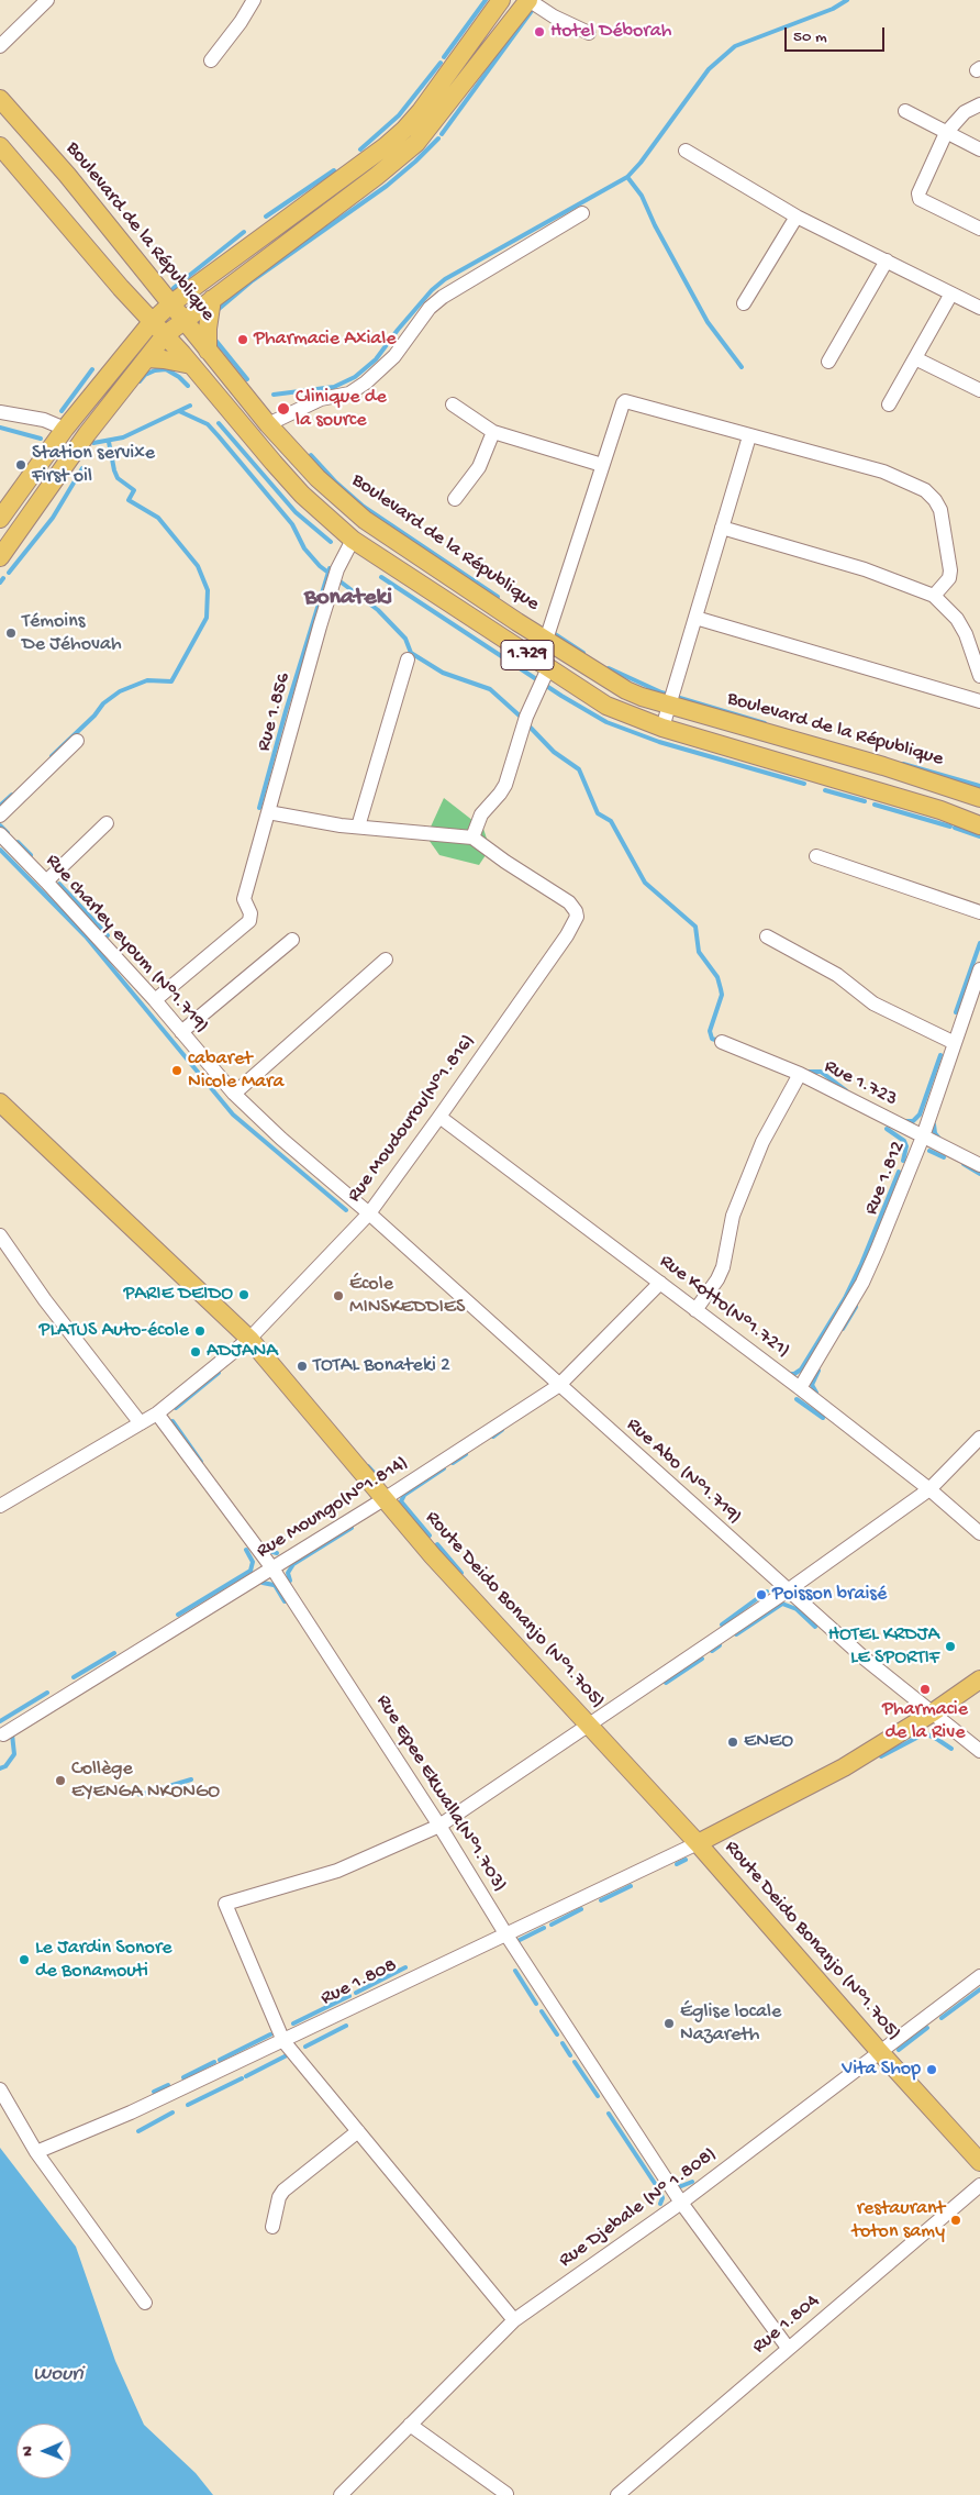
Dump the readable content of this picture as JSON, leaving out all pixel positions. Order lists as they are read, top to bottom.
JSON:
{
  "streets": {
    "main road": ["Boulevard de la République", "1.729", "Route Deido Bonanjo (N°1.705)"],
    "street": [
      "Rue 1.856",
      "Rue charley eyoum (N°1.719)",
      "Rue 1.723",
      "Rue Moudourou(N°1.816)",
      "Rue 1.812",
      "Rue Kotto(N°1.721)",
      "Rue Abo (N°1.719)",
      "Rue Moungo(N°1.814)",
      "Rue Epee Ekwalla(N°1.703)",
      "Rue 1.808",
      "Rue Djebale (N° 1.808)",
      "Rue 1.804"
    ]
  },
  "crossings": [
    ["1.729", "Rue 1.856"],
    ["Rue 1.856", "Rue charley eyoum (N°1.719)"],
    ["Rue charley eyoum (N°1.719)", "Rue Moudourou(N°1.816)"],
    ["Rue charley eyoum (N°1.719)", "Rue Abo (N°1.719)"],
    ["Rue 1.723", "Rue 1.812"],
    ["Rue Moudourou(N°1.816)", "Rue Kotto(N°1.721)"],
    ["Rue Moudourou(N°1.816)", "Rue Abo (N°1.719)"],
    ["Rue Moudourou(N°1.816)", "Route Deido Bonanjo (N°1.705)"],
    ["Rue Moudourou(N°1.816)", "Rue Epee Ekwalla(N°1.703)"],
    ["Rue 1.812", "Rue Kotto(N°1.721)"],
    ["Rue Kotto(N°1.721)", "Rue Moungo(N°1.814)"],
    ["Rue Abo (N°1.719)", "Rue Moungo(N°1.814)"],
    ["Rue Moungo(N°1.814)", "Route Deido Bonanjo (N°1.705)"],
    ["Rue Moungo(N°1.814)", "Rue Epee Ekwalla(N°1.703)"],
    ["Route Deido Bonanjo (N°1.705)", "Rue 1.808"],
    ["Route Deido Bonanjo (N°1.705)", "Rue Djebale (N° 1.808)"],
    ["Rue Epee Ekwalla(N°1.703)", "Rue 1.808"],
    ["Rue Epee Ekwalla(N°1.703)", "Rue Djebale (N° 1.808)"],
    ["Rue Epee Ekwalla(N°1.703)", "Rue 1.804"]
  ],
  "districts": ["Bonateki"],
  "water": ["Wouri"],
  "places": [
    "Hotel Déborah",
    "Pharmacie Axiale",
    "Clinique de la source",
    "Station servixe First oil",
    "Témoins De Jéhovah",
    "cabaret Nicole Mara",
    "PARIE DEIDO",
    "École MINSKEDDIES",
    "PLATUS Auto-école",
    "ADJANA",
    "TOTAL Bonateki 2",
    "Poisson braisé",
    "HOTEL KRDJA LE SPORTIF",
    "Pharmacie de la Rive",
    "ENEO",
    "Collège EYENGA NKONGO",
    "Le Jardin Sonore de Bonamouti",
    "Église locale Nazareth",
    "Vita Shop",
    "restaurant toton samy"
  ],
  "scale_bar": "50 m",
  "north": "left"
}
